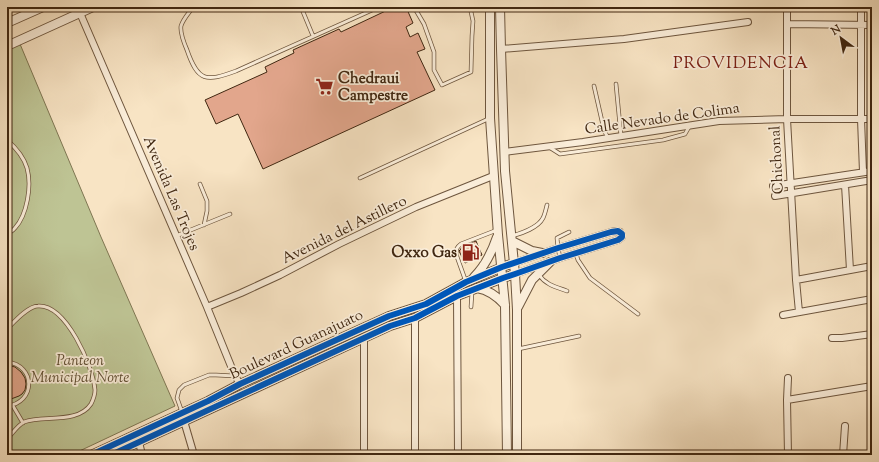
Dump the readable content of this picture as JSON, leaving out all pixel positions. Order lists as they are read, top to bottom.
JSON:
{
  "streets": {
    "street": [
      "Calle Nevado de Colima",
      "Chichonal",
      "Avenida Las Trojes",
      "Avenida del Astillero",
      "Boulevard Guanajuato"
    ]
  },
  "crossings": [
    ["Calle Nevado de Colima", "Chichonal"],
    ["Avenida Las Trojes", "Avenida del Astillero"],
    ["Avenida Las Trojes", "Boulevard Guanajuato"]
  ],
  "districts": ["PROVIDENCIA"],
  "parks": ["Panteon Municipal Norte"],
  "places": {
    "supermarket": ["Chedraui Campestre"],
    "fuel station": ["Oxxo Gas"]
  },
  "north": "top left"
}
